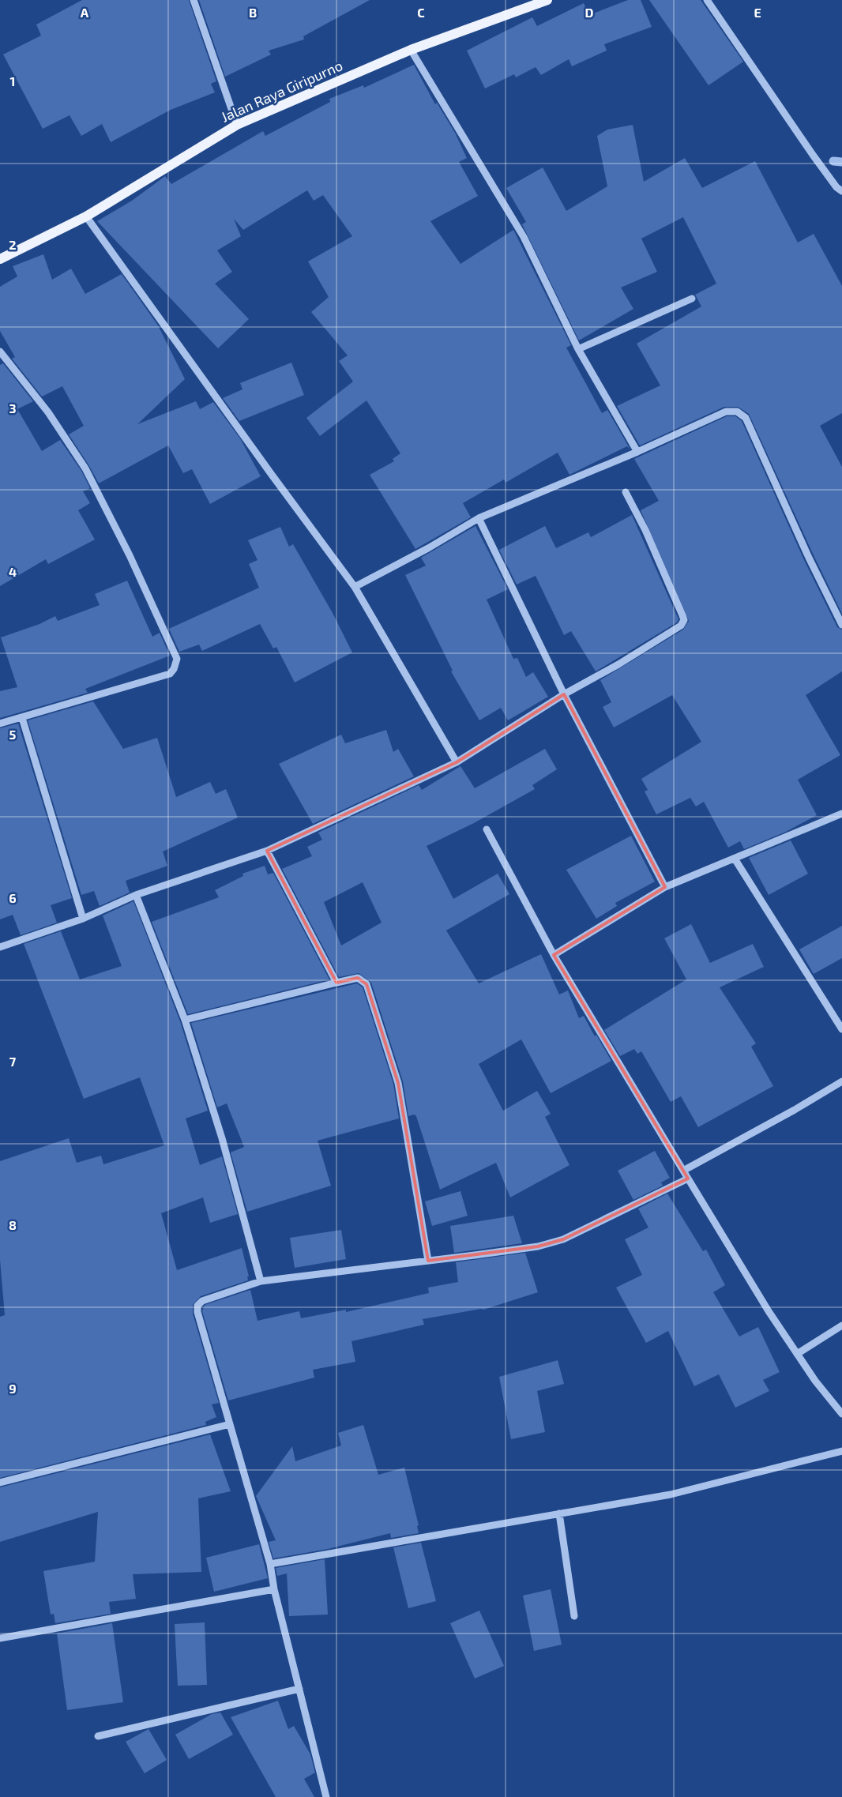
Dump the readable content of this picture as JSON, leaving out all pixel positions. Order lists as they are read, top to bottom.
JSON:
{
  "streets": {
    "main road": ["Jalan Raya Giripurno"]
  },
  "grid": {
    "columns": [
      "A",
      "B",
      "C",
      "D",
      "E"
    ],
    "rows": [
      "1",
      "2",
      "3",
      "4",
      "5",
      "6",
      "7",
      "8",
      "9"
    ]
  }
}
